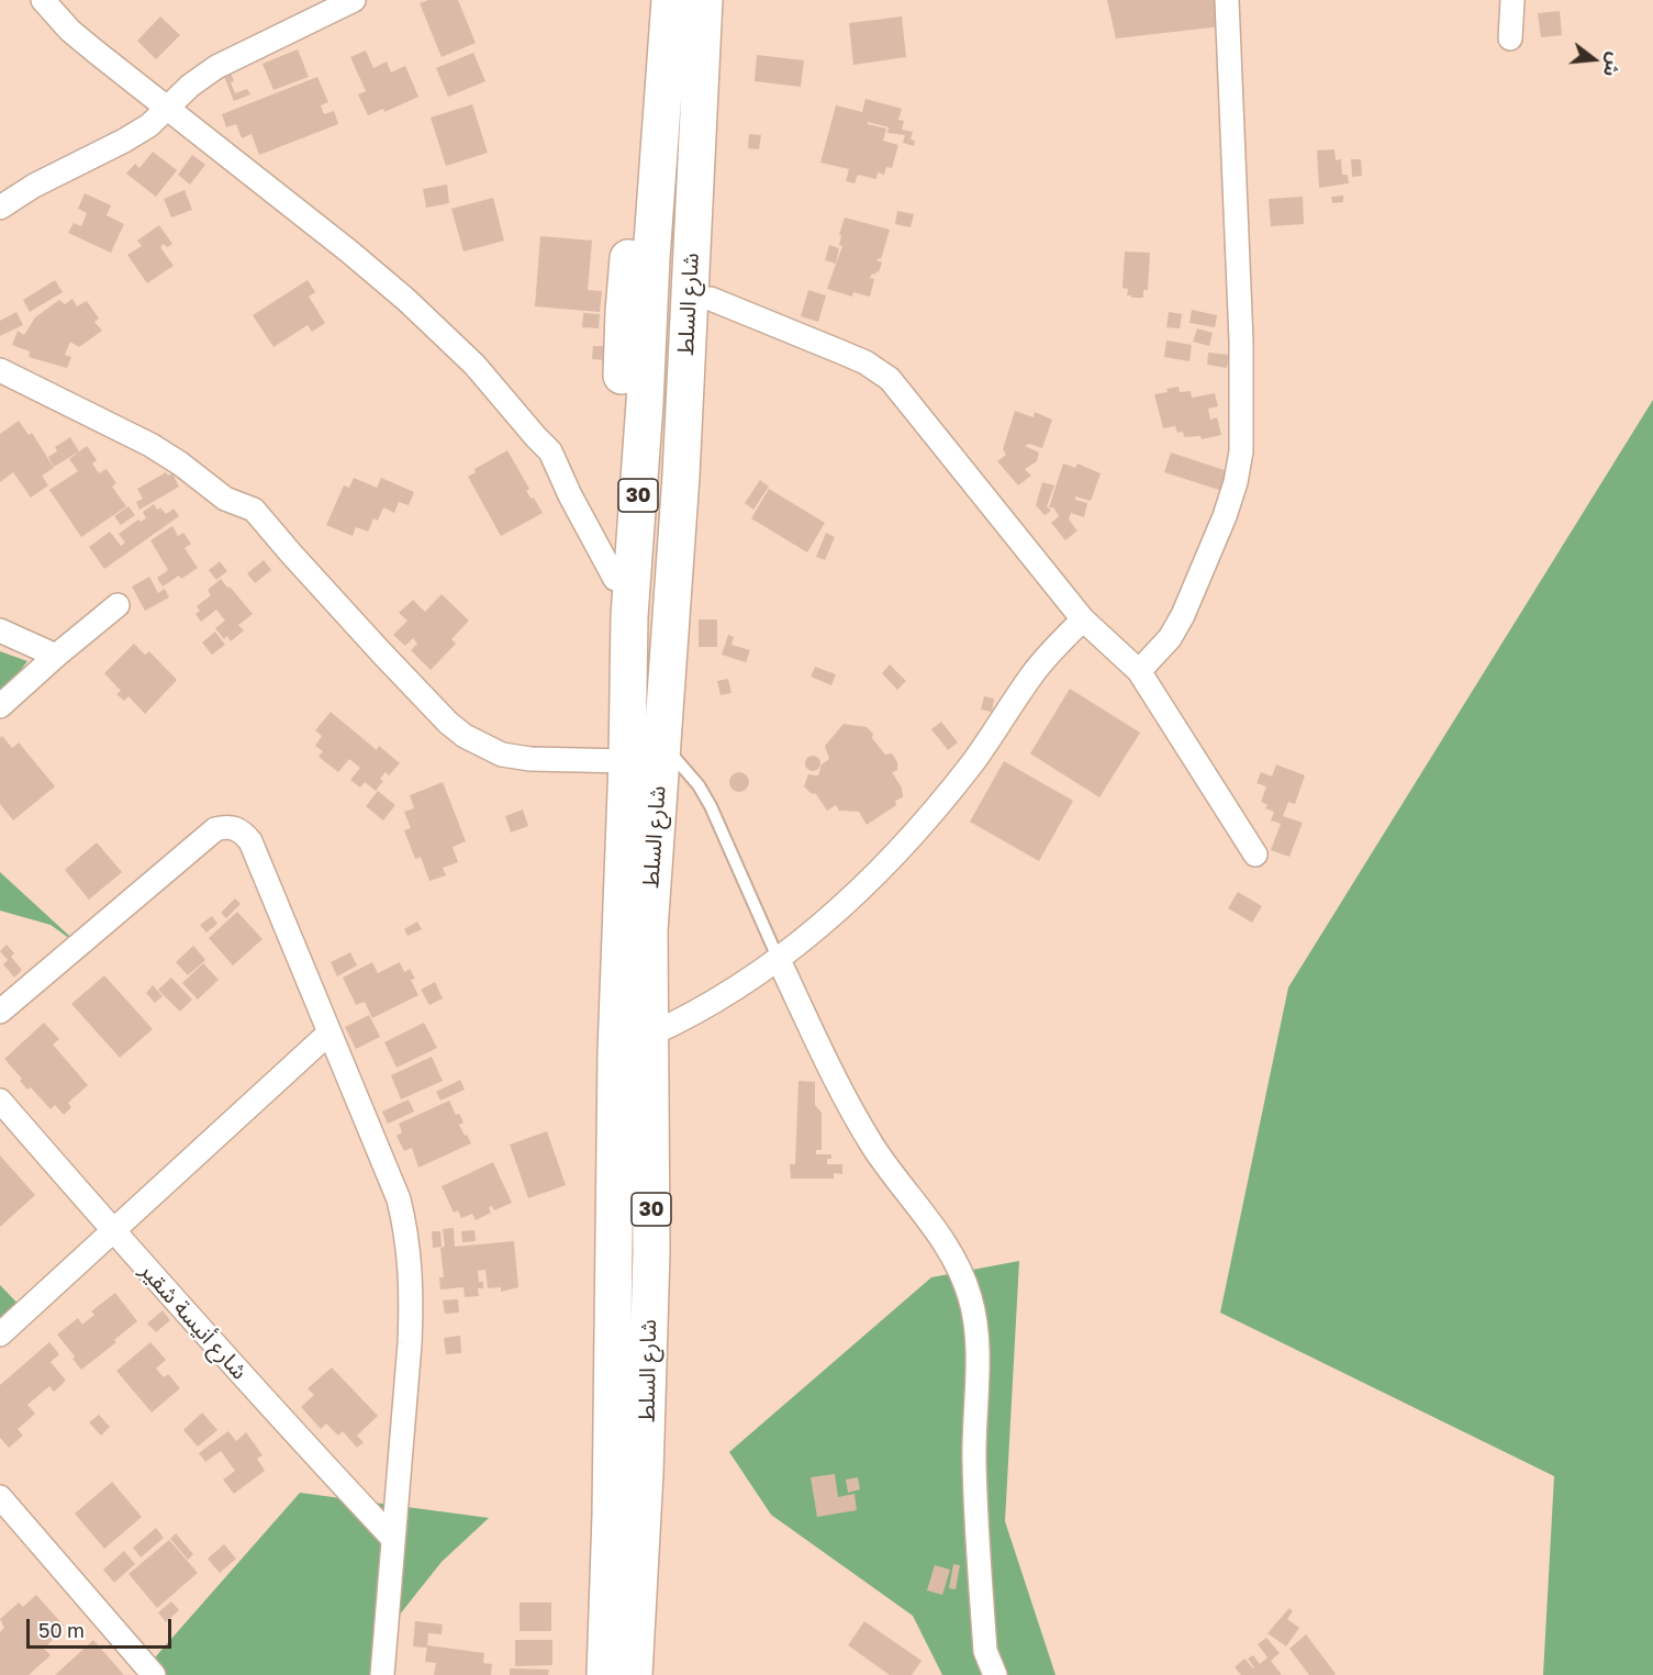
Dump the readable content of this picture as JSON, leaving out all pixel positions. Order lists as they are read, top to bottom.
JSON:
{
  "streets": {
    "main road": ["شارع السلط", "30"],
    "street": ["شارع أنيسة شقير"]
  },
  "scale_bar": "50 m",
  "north": "right"
}
